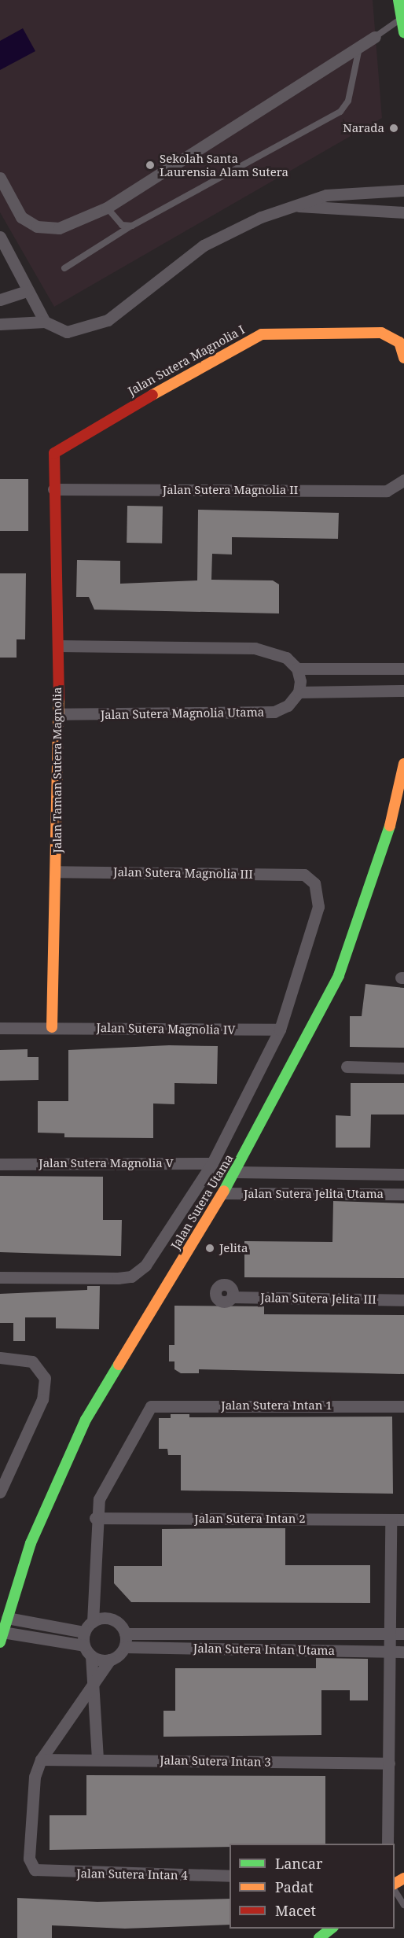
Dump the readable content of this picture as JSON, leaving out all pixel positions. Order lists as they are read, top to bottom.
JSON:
{
  "streets": {
    "street": [
      "Jalan Sutera Magnolia I",
      "Jalan Sutera Magnolia II",
      "Jalan Sutera Magnolia Utama",
      "Jalan Taman Sutera Magnolia",
      "Jalan Sutera Magnolia III",
      "Jalan Sutera Magnolia IV",
      "Jalan Sutera Magnolia V",
      "Jalan Sutera Jelita Utama",
      "Jalan Sutera Utama",
      "Jalan Sutera Jelita III",
      "Jalan Sutera Intan 1",
      "Jalan Sutera Intan 2",
      "Jalan Sutera Intan Utama",
      "Jalan Sutera Intan 3",
      "Jalan Sutera Intan 4"
    ]
  },
  "crossings": [
    ["Jalan Sutera Magnolia I", "Jalan Taman Sutera Magnolia"],
    ["Jalan Sutera Magnolia II", "Jalan Taman Sutera Magnolia"],
    ["Jalan Sutera Magnolia Utama", "Jalan Taman Sutera Magnolia"],
    ["Jalan Taman Sutera Magnolia", "Jalan Sutera Magnolia III"],
    ["Jalan Taman Sutera Magnolia", "Jalan Sutera Magnolia IV"],
    ["Jalan Sutera Magnolia III", "Jalan Sutera Magnolia IV"],
    ["Jalan Sutera Jelita Utama", "Jalan Sutera Utama"],
    ["Jalan Sutera Intan 1", "Jalan Sutera Intan 2"],
    ["Jalan Sutera Intan 3", "Jalan Sutera Intan 4"]
  ],
  "places": ["Narada", "Sekolah Santa Laurensia Alam Sutera", "Jelita"],
  "legend": ["Lancar", "Padat", "Macet"]
}
